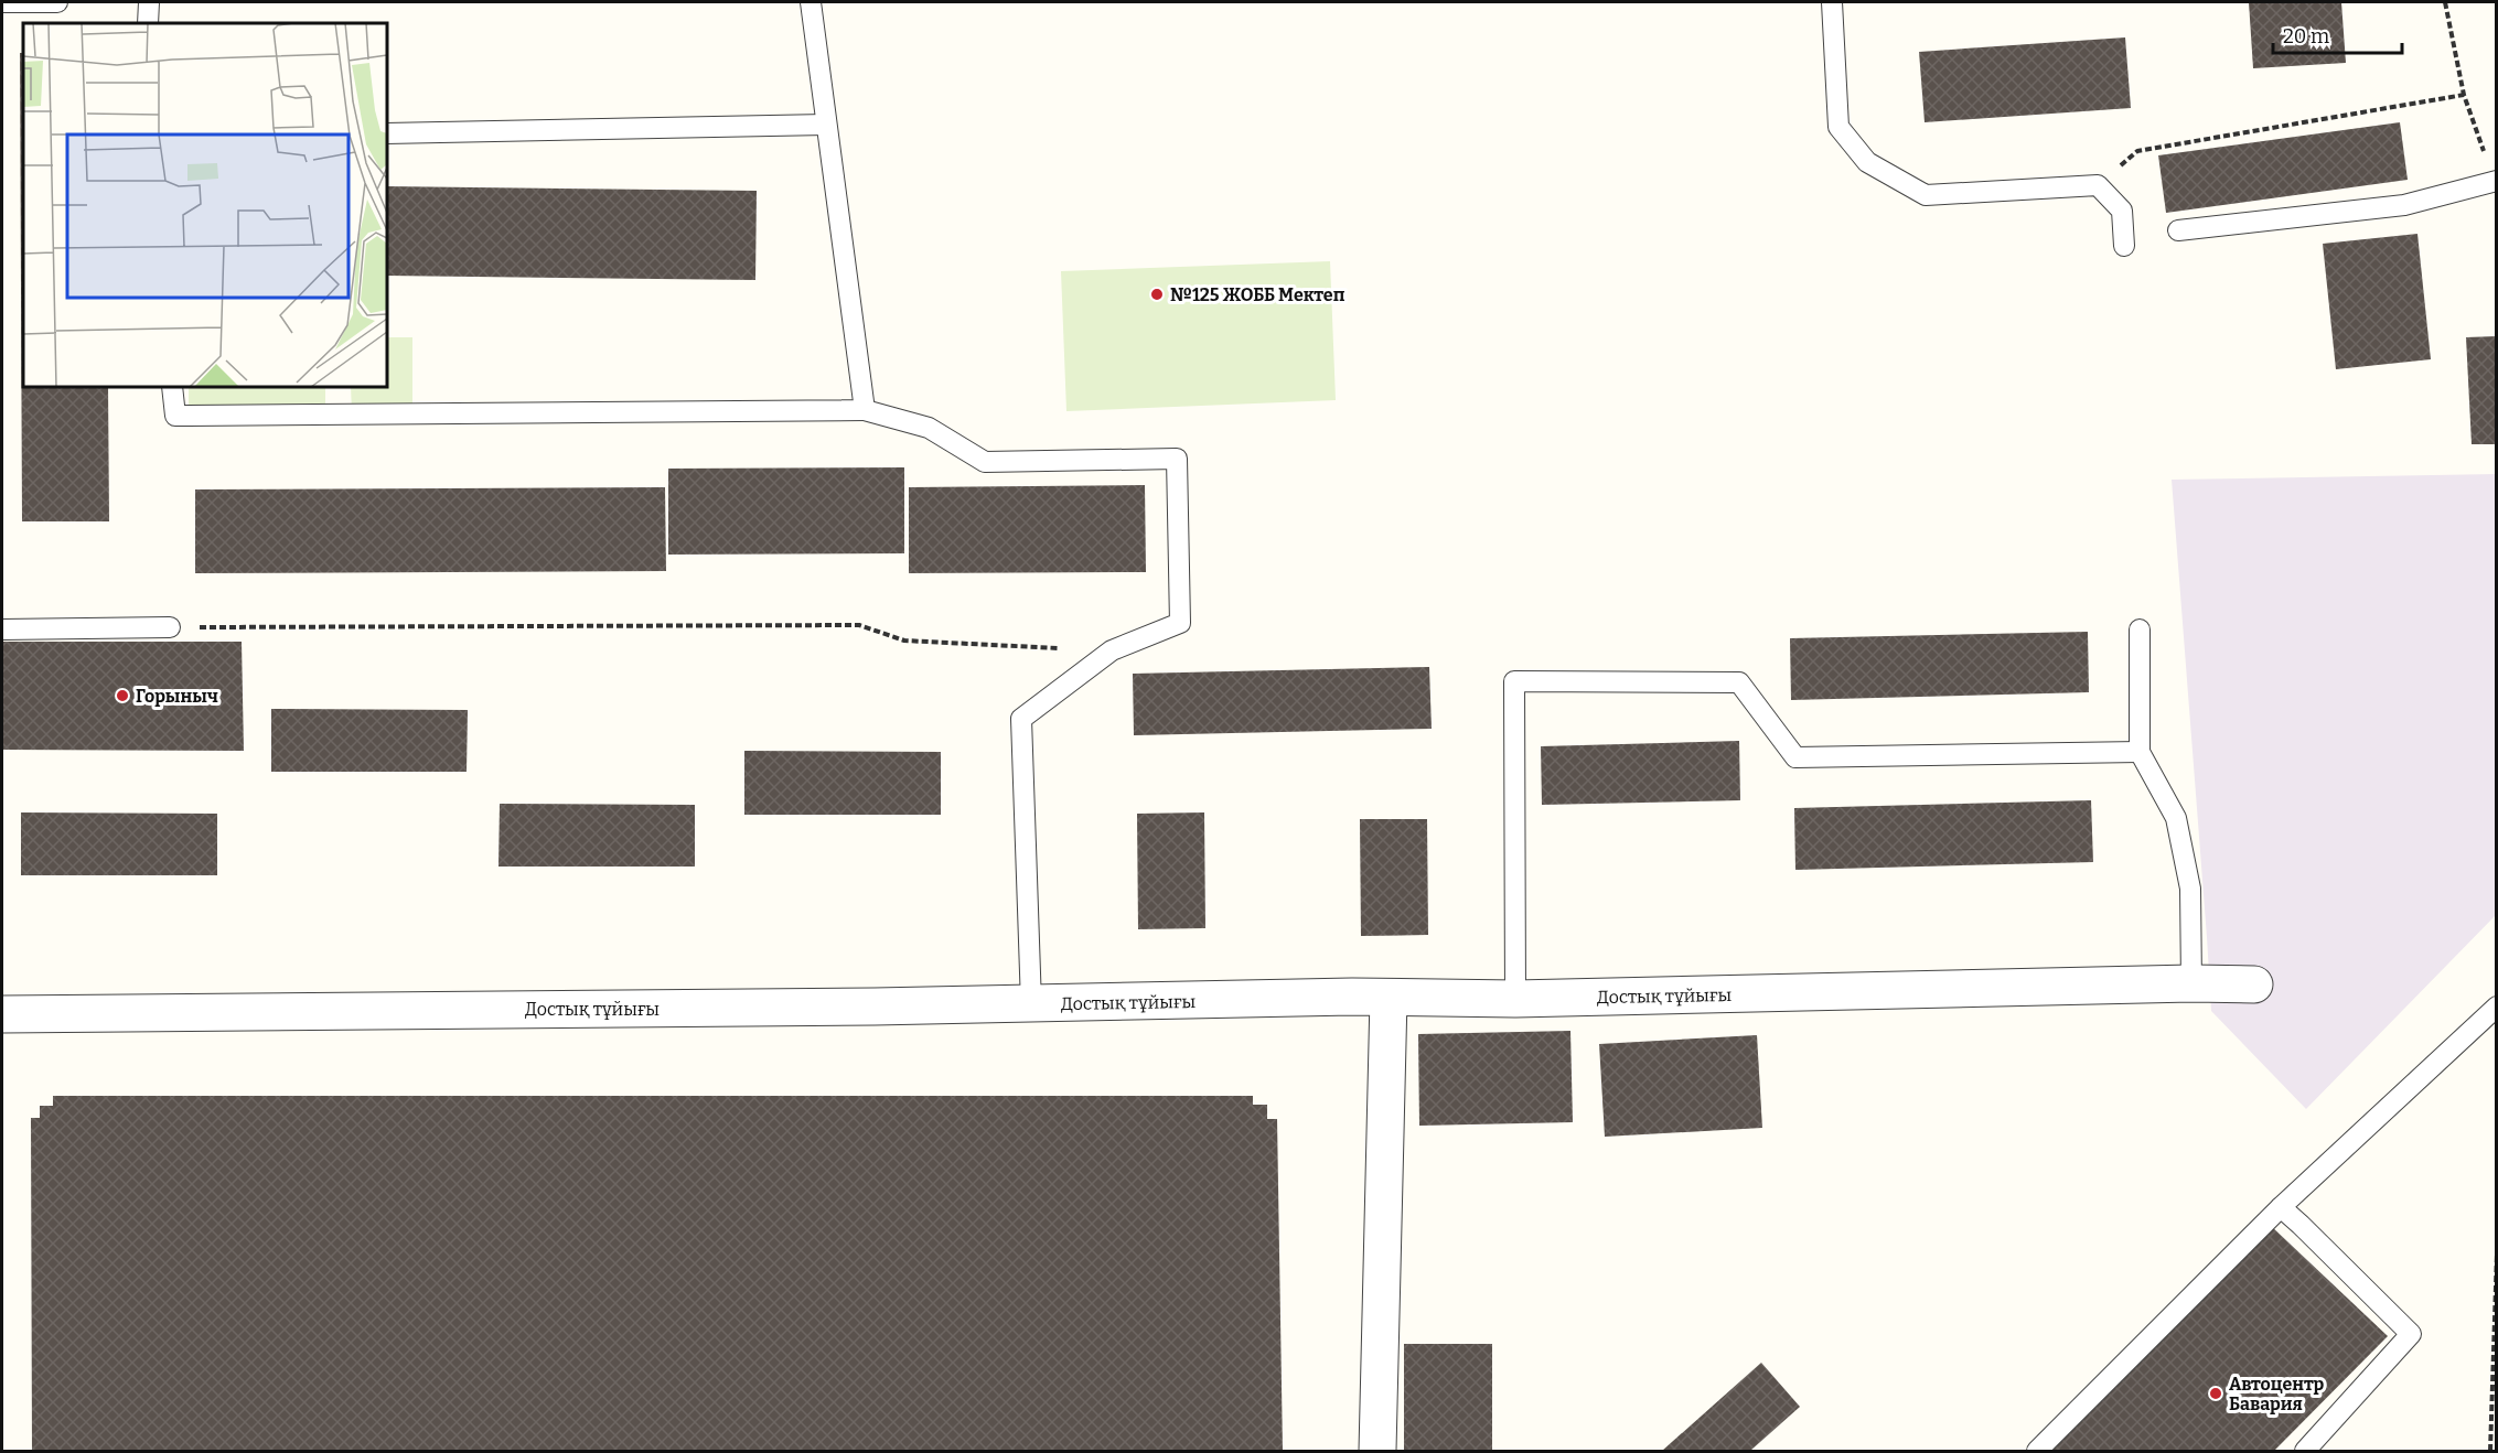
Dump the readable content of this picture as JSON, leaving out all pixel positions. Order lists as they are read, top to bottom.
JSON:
{
  "streets": {
    "street": ["Достық тұйығы"]
  },
  "places": ["№125 ЖОББ Мектеп", "Горыныч", "Автоцентр Бавария"],
  "scale_bar": "20 m"
}
